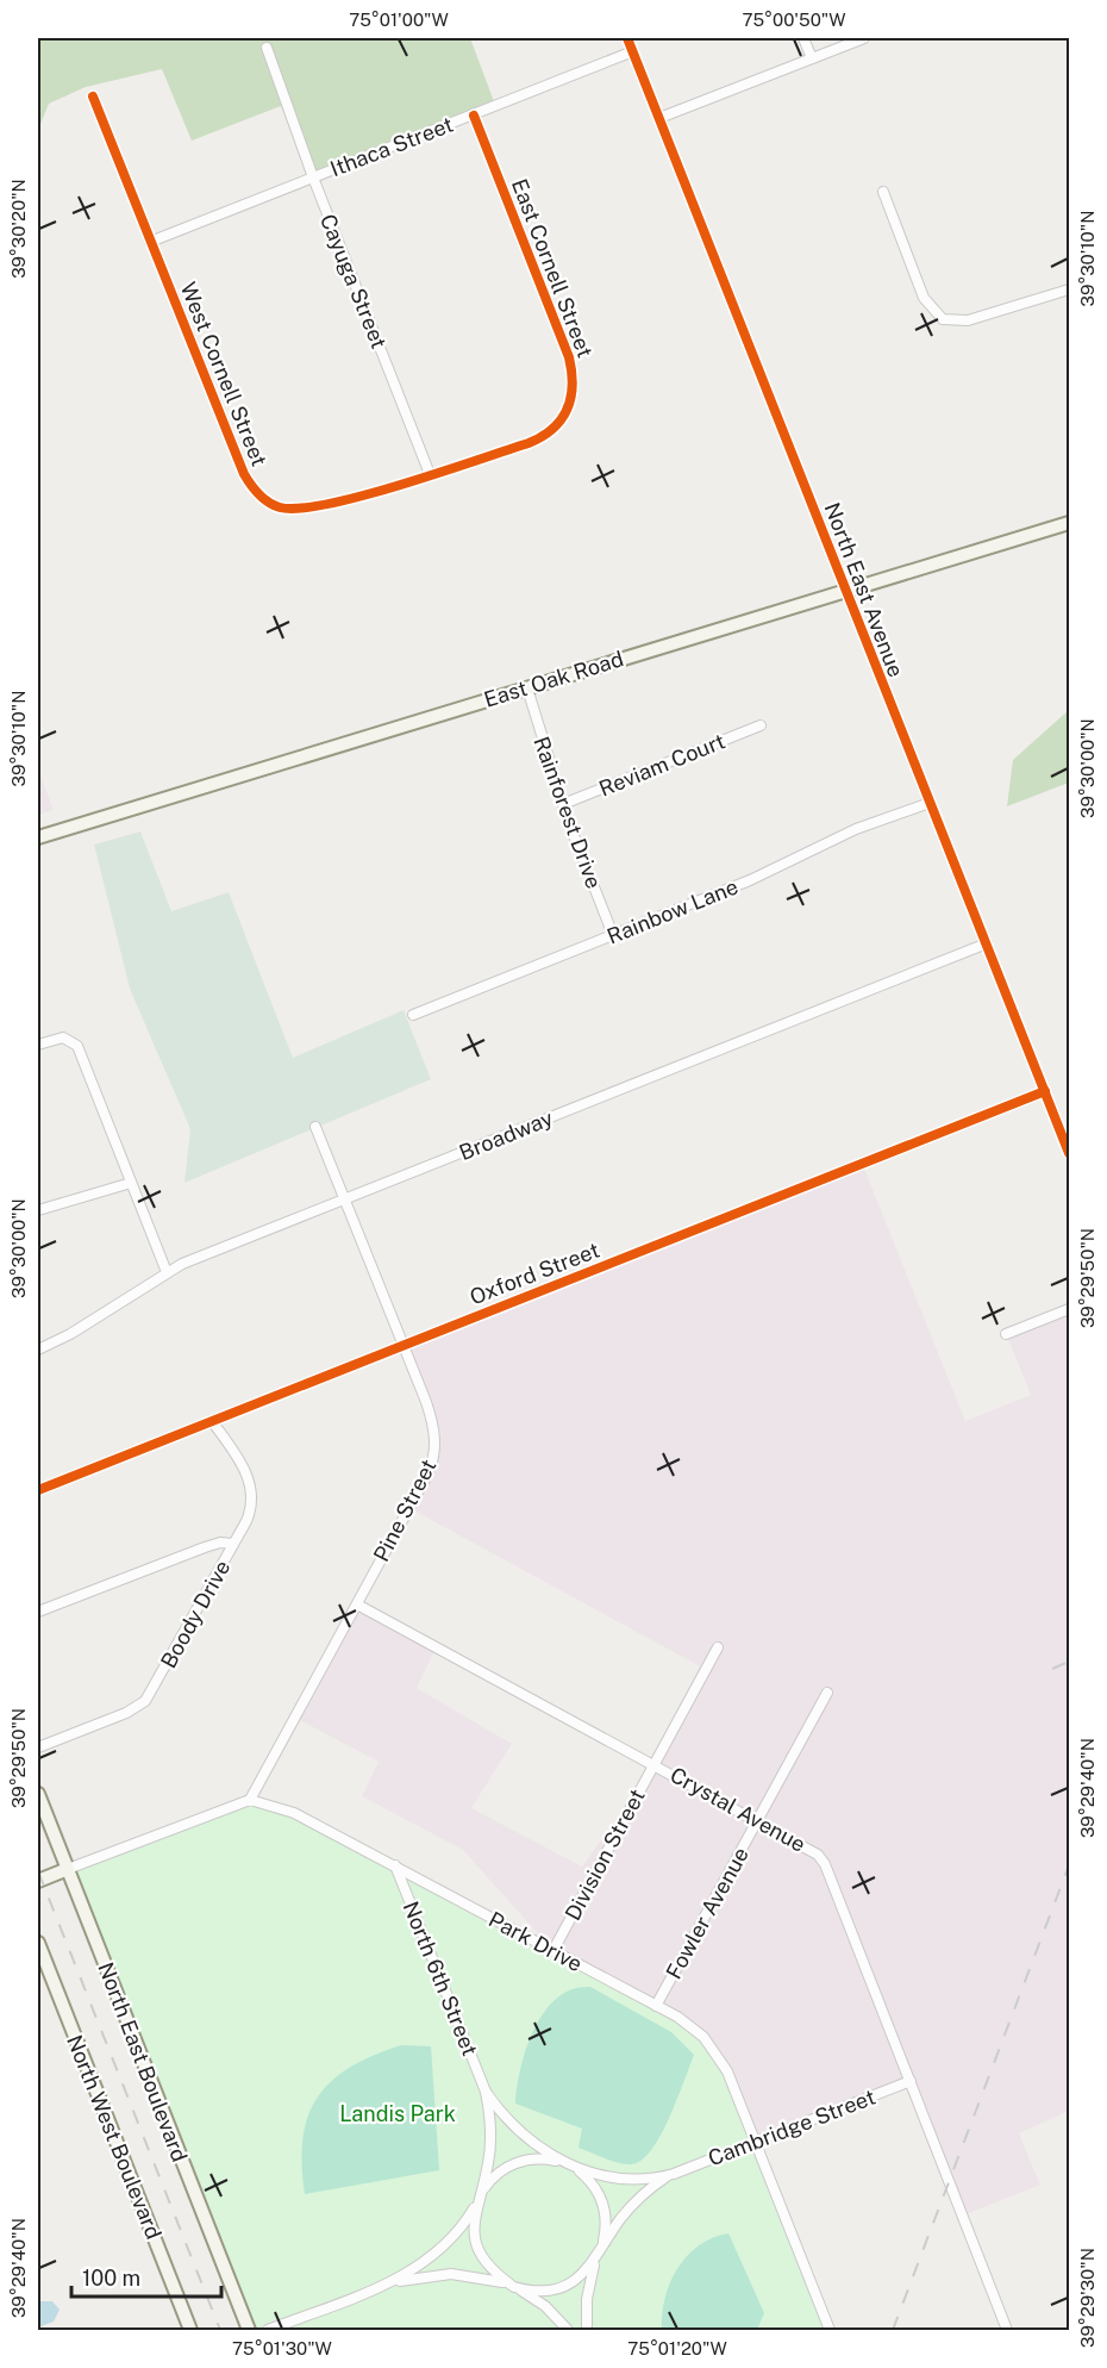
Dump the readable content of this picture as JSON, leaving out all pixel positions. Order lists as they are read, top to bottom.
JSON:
{
  "streets": {
    "street": [
      "Ithaca Street",
      "East Cornell Street",
      "Cayuga Street",
      "West Cornell Street",
      "North East Avenue",
      "East Oak Road",
      "Reviam Court",
      "Rainforest Drive",
      "Rainbow Lane",
      "Broadway",
      "Oxford Street",
      "Pine Street",
      "Boody Drive",
      "Crystal Avenue",
      "Division Street",
      "Fowler Avenue",
      "Park Drive",
      "North 6th Street",
      "North East Boulevard",
      "Cambridge Street",
      "North West Boulevard"
    ]
  },
  "crossings": [
    ["Ithaca Street", "East Cornell Street"],
    ["Ithaca Street", "Cayuga Street"],
    ["Ithaca Street", "West Cornell Street"],
    ["Ithaca Street", "North East Avenue"],
    ["East Cornell Street", "Cayuga Street"],
    ["East Cornell Street", "West Cornell Street"],
    ["Cayuga Street", "West Cornell Street"],
    ["North East Avenue", "East Oak Road"],
    ["North East Avenue", "Rainbow Lane"],
    ["North East Avenue", "Broadway"],
    ["North East Avenue", "Oxford Street"],
    ["East Oak Road", "Rainforest Drive"],
    ["Reviam Court", "Rainforest Drive"],
    ["Rainforest Drive", "Rainbow Lane"],
    ["Broadway", "Pine Street"],
    ["Oxford Street", "Pine Street"],
    ["Oxford Street", "Boody Drive"],
    ["Pine Street", "Crystal Avenue"],
    ["Pine Street", "Park Drive"],
    ["Crystal Avenue", "Division Street"],
    ["Crystal Avenue", "Fowler Avenue"],
    ["Crystal Avenue", "Cambridge Street"],
    ["Division Street", "Park Drive"],
    ["Fowler Avenue", "Park Drive"],
    ["Park Drive", "North 6th Street"],
    ["Park Drive", "Cambridge Street"],
    ["North 6th Street", "Cambridge Street"]
  ],
  "parks": ["Landis Park"],
  "scale_bar": "100 m",
  "coordinates": [
    "75°01'00\"W",
    "75°00'50\"W",
    "39°30'20\"N",
    "39°30'10\"N",
    "39°30'00\"N",
    "39°29'50\"N",
    "39°29'40\"N",
    "39°29'30\"N",
    "75°01'30\"W",
    "75°01'20\"W"
  ]
}
